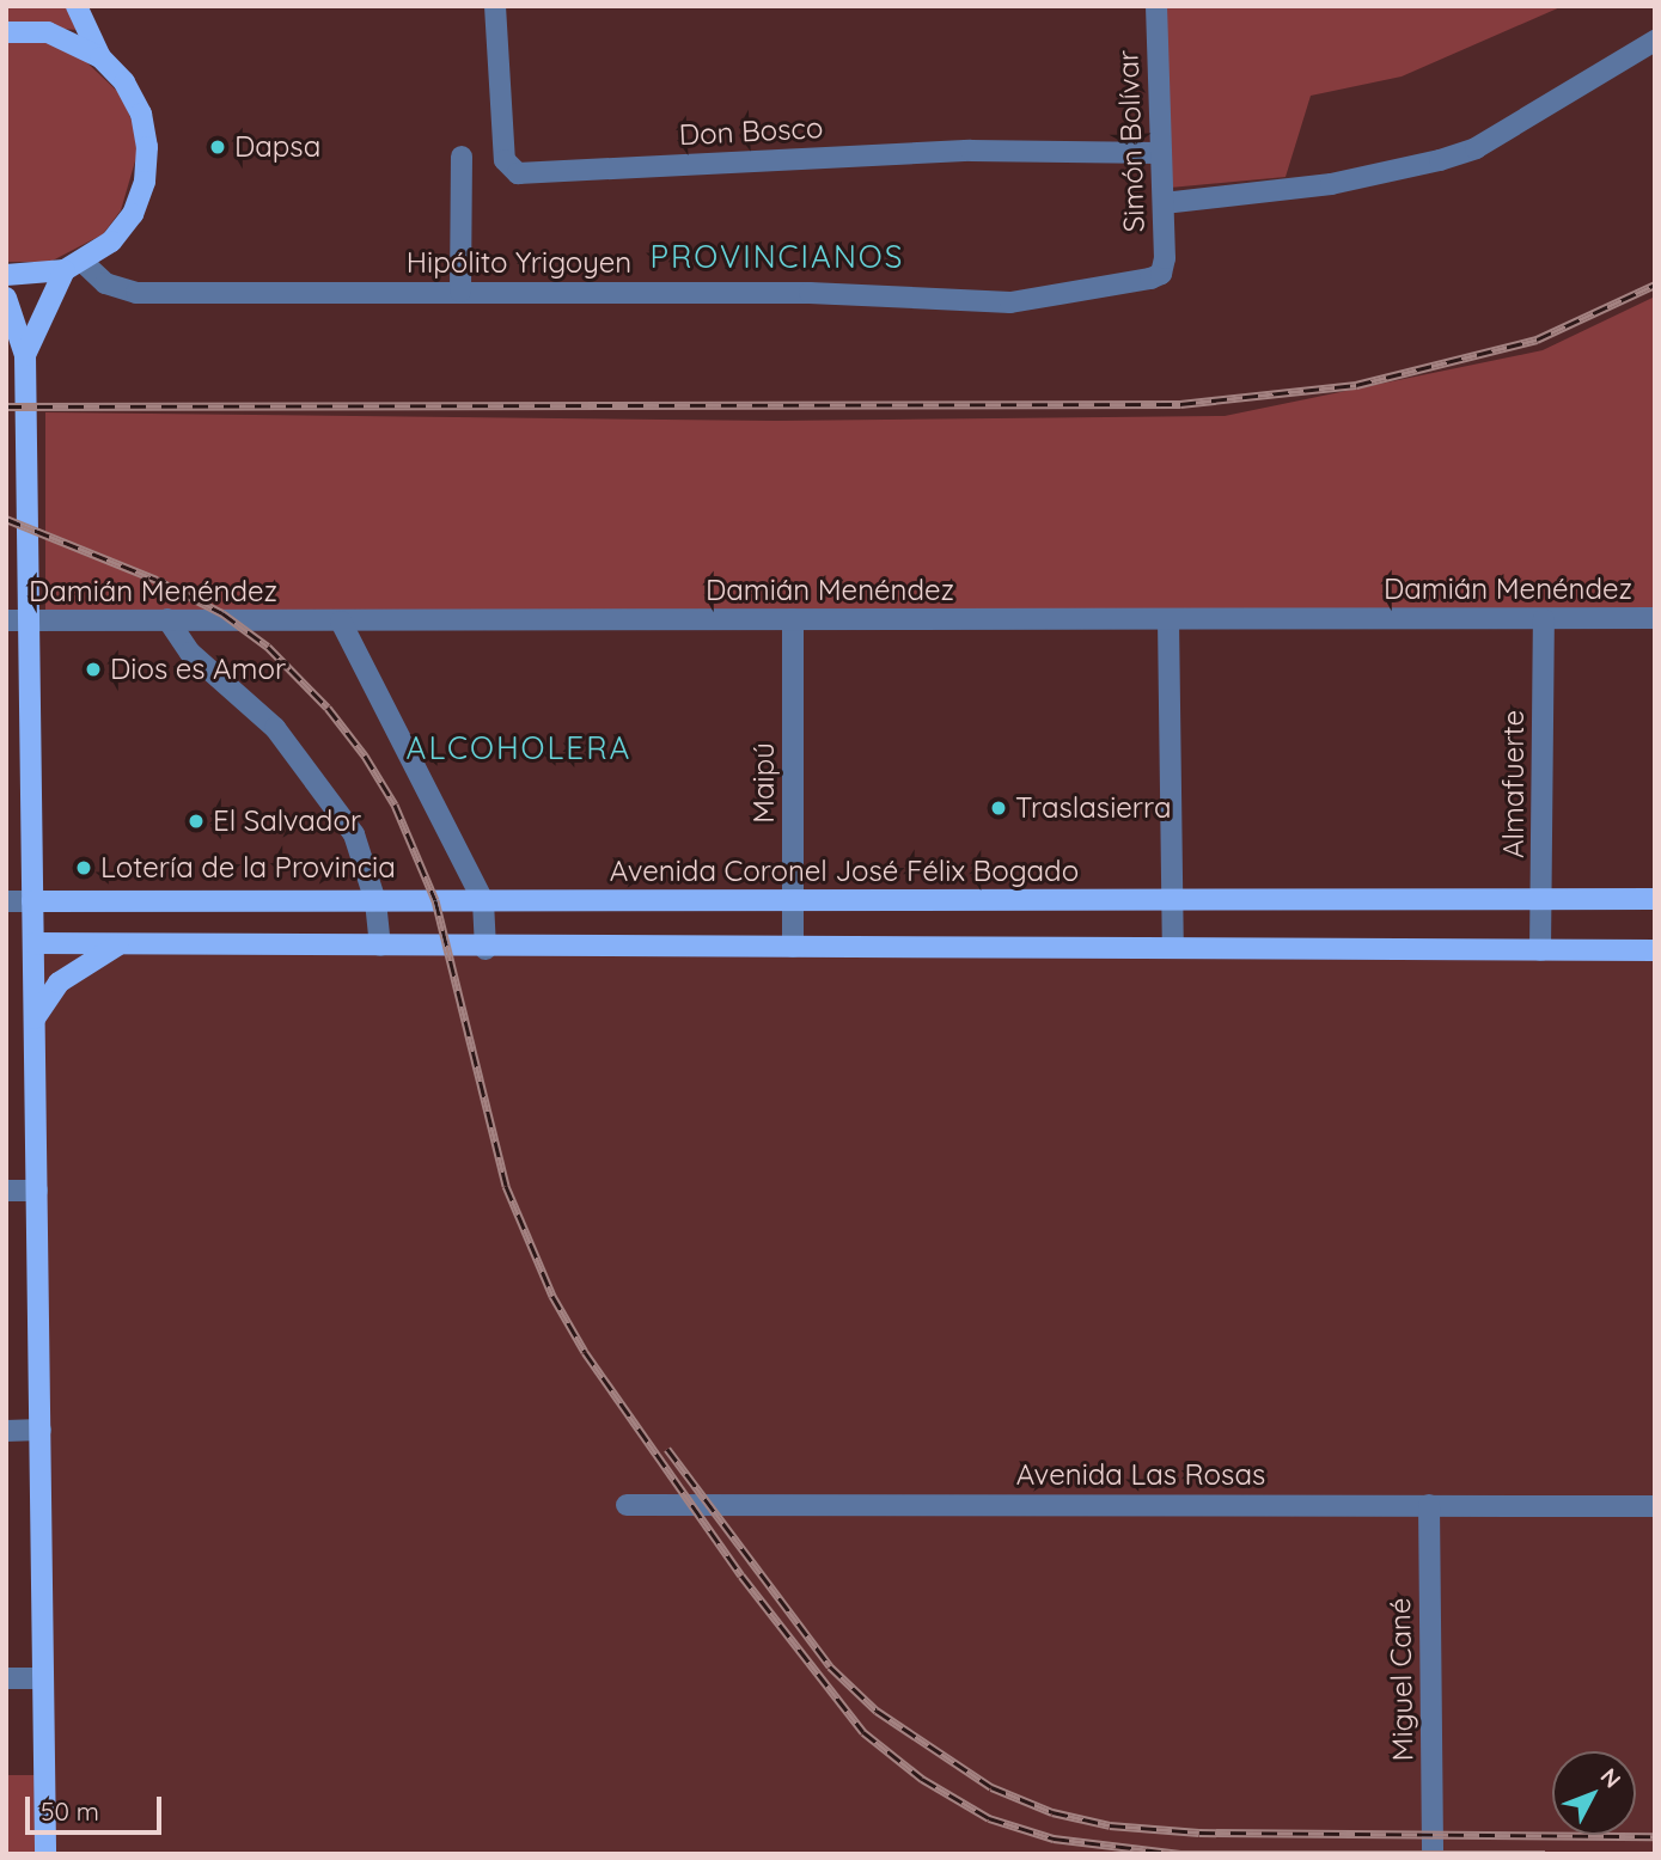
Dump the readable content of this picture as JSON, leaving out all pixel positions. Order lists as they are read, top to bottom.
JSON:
{
  "streets": {
    "main road": ["Avenida Coronel José Félix Bogado"],
    "street": [
      "Don Bosco",
      "Simón Bolívar",
      "Hipólito Yrigoyen",
      "Damián Menéndez",
      "Maipú",
      "Almafuerte",
      "Avenida Las Rosas",
      "Miguel Cané"
    ]
  },
  "crossings": [
    ["Don Bosco", "Simón Bolívar"],
    ["Simón Bolívar", "Hipólito Yrigoyen"],
    ["Damián Menéndez", "Maipú"],
    ["Damián Menéndez", "Almafuerte"],
    ["Maipú", "Avenida Coronel José Félix Bogado"],
    ["Almafuerte", "Avenida Coronel José Félix Bogado"],
    ["Avenida Las Rosas", "Miguel Cané"]
  ],
  "districts": ["PROVINCIANOS", "ALCOHOLERA"],
  "places": [
    "Dapsa",
    "Dios es Amor",
    "Traslasierra",
    "El Salvador",
    "Lotería de la Provincia"
  ],
  "scale_bar": "50 m",
  "north": "top right"
}
